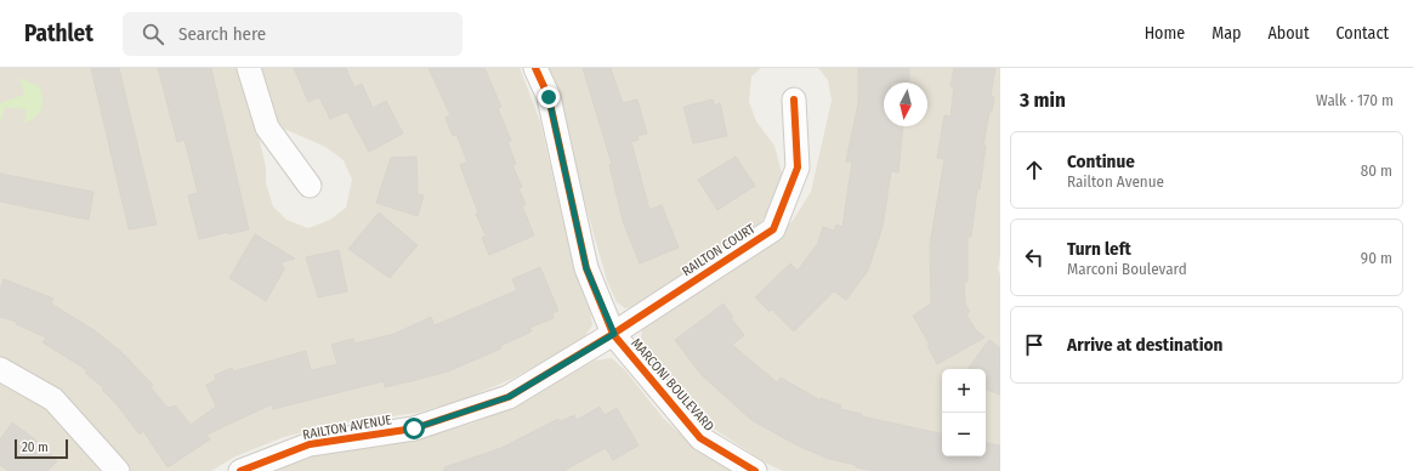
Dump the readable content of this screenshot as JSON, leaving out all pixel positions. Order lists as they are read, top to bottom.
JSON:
{
  "streets": {
    "street": ["RAILTON COURT", "MARCONI BOULEVARD", "RAILTON AVENUE"]
  },
  "crossings": [
    ["RAILTON COURT", "MARCONI BOULEVARD"],
    ["RAILTON COURT", "RAILTON AVENUE"],
    ["MARCONI BOULEVARD", "RAILTON AVENUE"]
  ],
  "scale_bar": "20 m",
  "north": "bottom",
  "page": {
    "header": "Pathlet",
    "search": "Search here",
    "nav": [
      "Home",
      "Map",
      "About",
      "Contact"
    ],
    "heading": ["3 min", "Walk · 170 m"],
    "list": [
      ["Continue", "Railton Avenue", "80 m"],
      ["Turn left", "Marconi Boulevard", "90 m"],
      "Arrive at destination"
    ],
    "map_buttons": ["+", "−"],
    "scale": "20 m"
  }
}
